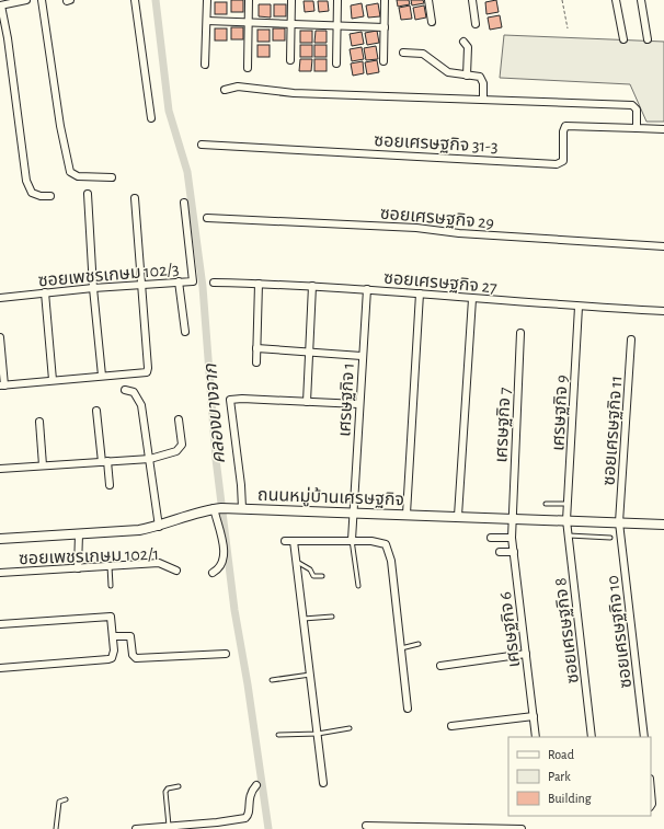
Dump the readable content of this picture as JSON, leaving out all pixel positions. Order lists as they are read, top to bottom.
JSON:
{
  "streets": {
    "street": [
      "ซอยเศรษฐกิจ 31-3",
      "ซอยเศรษฐกิจ 29",
      "ซอยเพชรเกษม 102/3",
      "ซอยเศรษฐกิจ 27",
      "เศรษฐกิจ 1",
      "เศรษฐกิจ 9",
      "เศรษฐกิจ 7",
      "ซอยเศรษฐกิจ 11",
      "ถนนหมู่บ้านเศรษฐกิจ",
      "ซอยเพชรเกษม 102/1",
      "เศรษฐกิจ 6",
      "ซอยเศรษฐกิจ 8",
      "ซอยเศรษฐกิจ 10"
    ]
  },
  "crossings": [
    ["ซอยเศรษฐกิจ 27", "เศรษฐกิจ 1"],
    ["ซอยเศรษฐกิจ 27", "เศรษฐกิจ 9"],
    ["เศรษฐกิจ 1", "ถนนหมู่บ้านเศรษฐกิจ"],
    ["เศรษฐกิจ 9", "ถนนหมู่บ้านเศรษฐกิจ"],
    ["เศรษฐกิจ 9", "ซอยเศรษฐกิจ 8"],
    ["เศรษฐกิจ 7", "ถนนหมู่บ้านเศรษฐกิจ"],
    ["เศรษฐกิจ 7", "เศรษฐกิจ 6"],
    ["ซอยเศรษฐกิจ 11", "ถนนหมู่บ้านเศรษฐกิจ"],
    ["ซอยเศรษฐกิจ 11", "ซอยเศรษฐกิจ 10"],
    ["ถนนหมู่บ้านเศรษฐกิจ", "เศรษฐกิจ 6"],
    ["ถนนหมู่บ้านเศรษฐกิจ", "ซอยเศรษฐกิจ 8"],
    ["ถนนหมู่บ้านเศรษฐกิจ", "ซอยเศรษฐกิจ 10"]
  ],
  "water": ["คลองบางจาก"],
  "legend": ["Road", "Park", "Building"]
}
